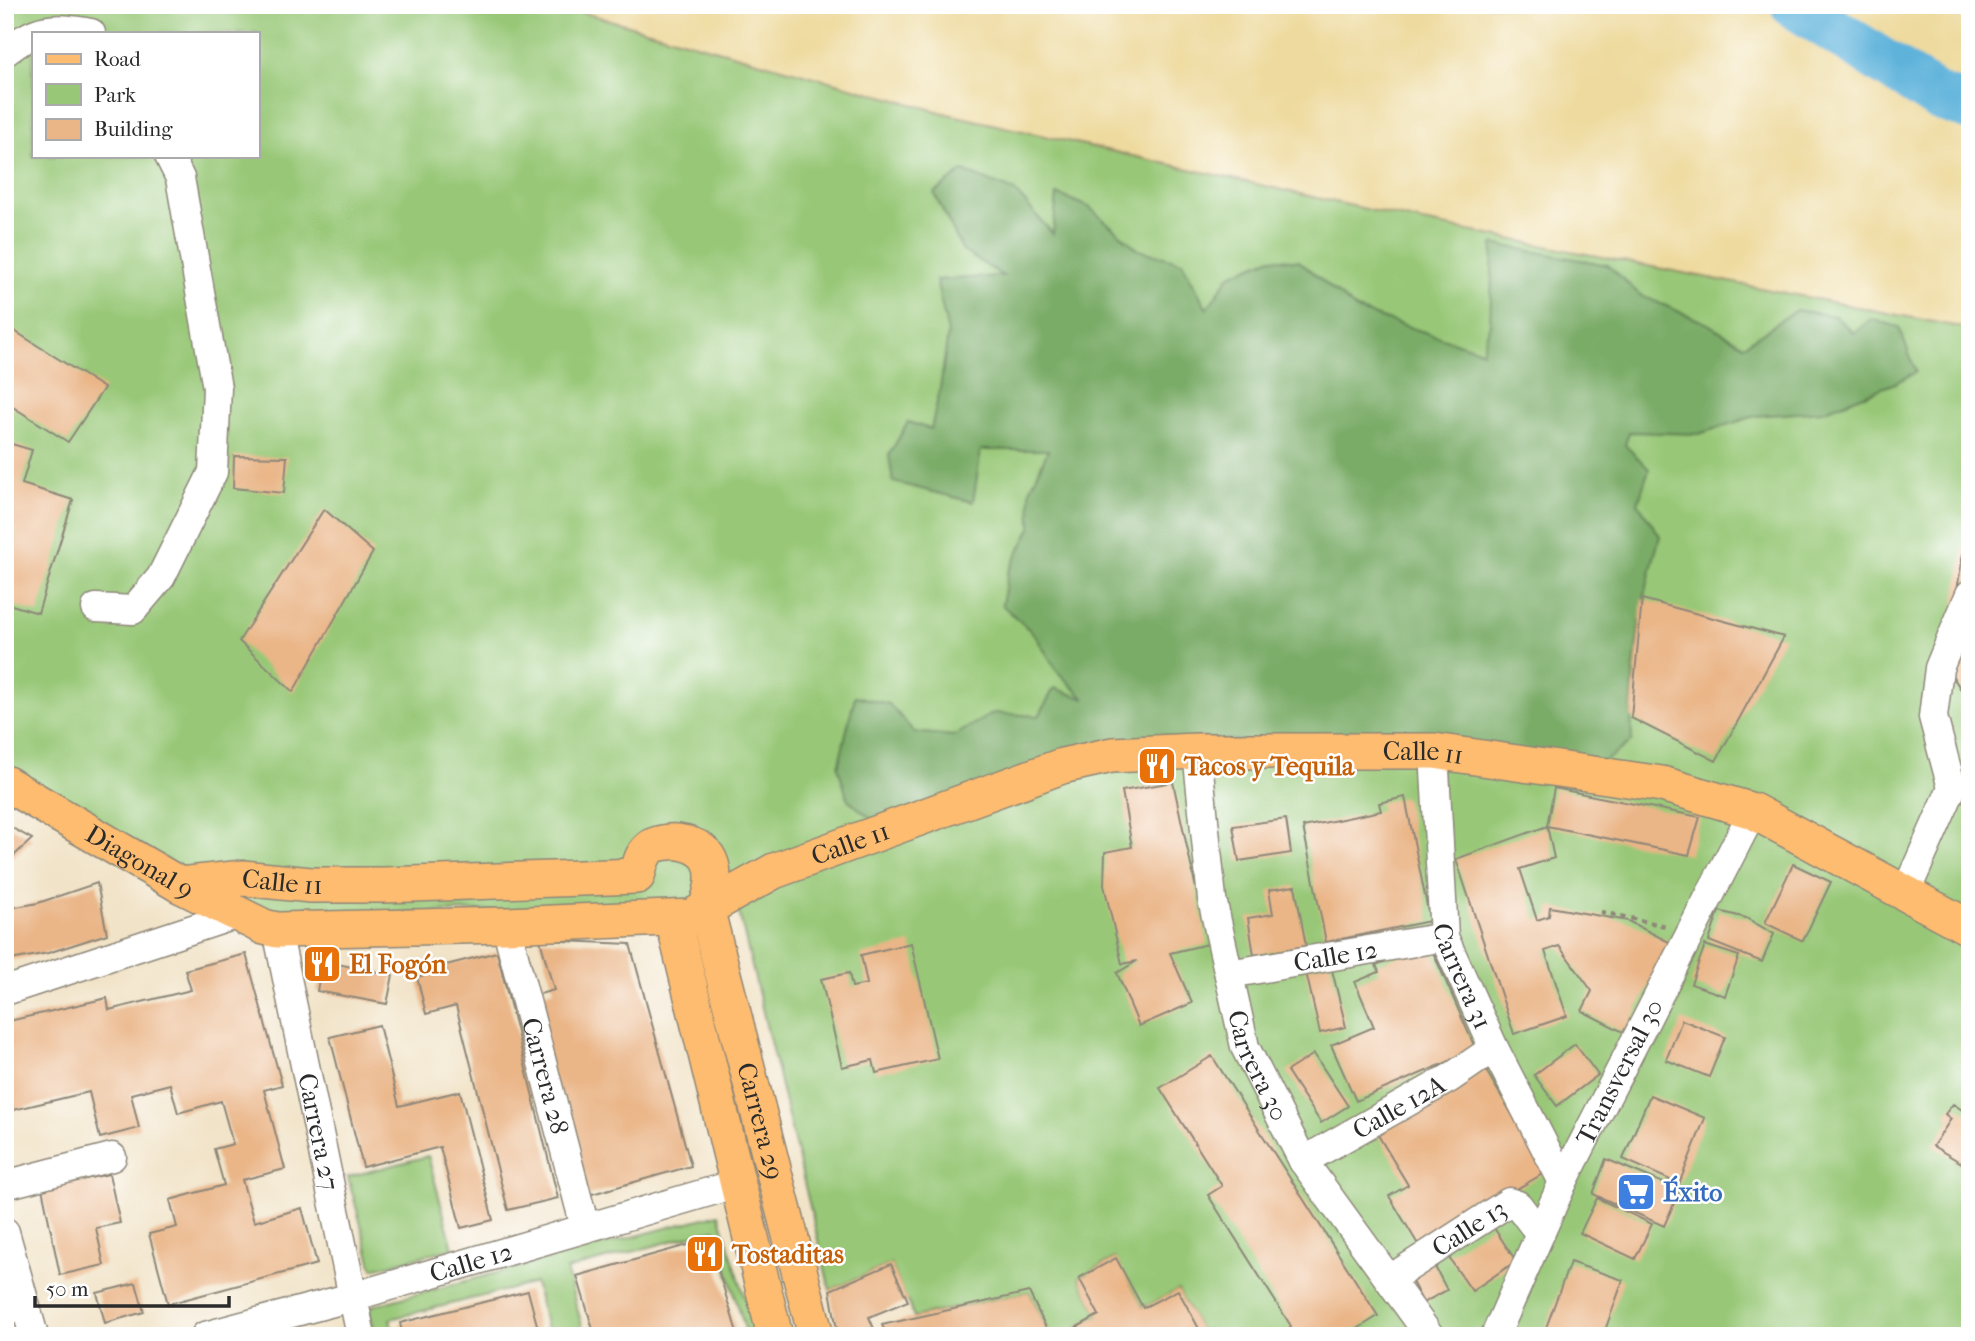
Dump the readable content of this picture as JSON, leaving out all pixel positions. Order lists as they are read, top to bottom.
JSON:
{
  "streets": {
    "main road": ["Calle 11", "Diagonal 9", "Carrera 29"],
    "street": [
      "Calle 12",
      "Carrera 31",
      "Carrera 30",
      "Transversal 30",
      "Carrera 28",
      "Calle 12A",
      "Carrera 27",
      "Calle 13"
    ]
  },
  "crossings": [
    ["Calle 11", "Diagonal 9"],
    ["Calle 11", "Carrera 31"],
    ["Calle 11", "Carrera 30"],
    ["Calle 11", "Transversal 30"],
    ["Calle 11", "Carrera 28"],
    ["Calle 11", "Carrera 29"],
    ["Calle 11", "Carrera 27"],
    ["Diagonal 9", "Carrera 27"],
    ["Calle 12", "Carrera 31"],
    ["Calle 12", "Carrera 30"],
    ["Calle 12", "Carrera 28"],
    ["Calle 12", "Carrera 29"],
    ["Calle 12", "Carrera 27"],
    ["Carrera 31", "Transversal 30"],
    ["Carrera 31", "Calle 12A"],
    ["Carrera 30", "Calle 12A"],
    ["Carrera 30", "Calle 13"],
    ["Transversal 30", "Calle 13"]
  ],
  "places": {
    "restaurant": ["Tacos y Tequila", "El Fogón", "Tostaditas"],
    "supermarket": ["Éxito"]
  },
  "legend": ["Road", "Park", "Building"],
  "scale_bar": "50 m"
}
